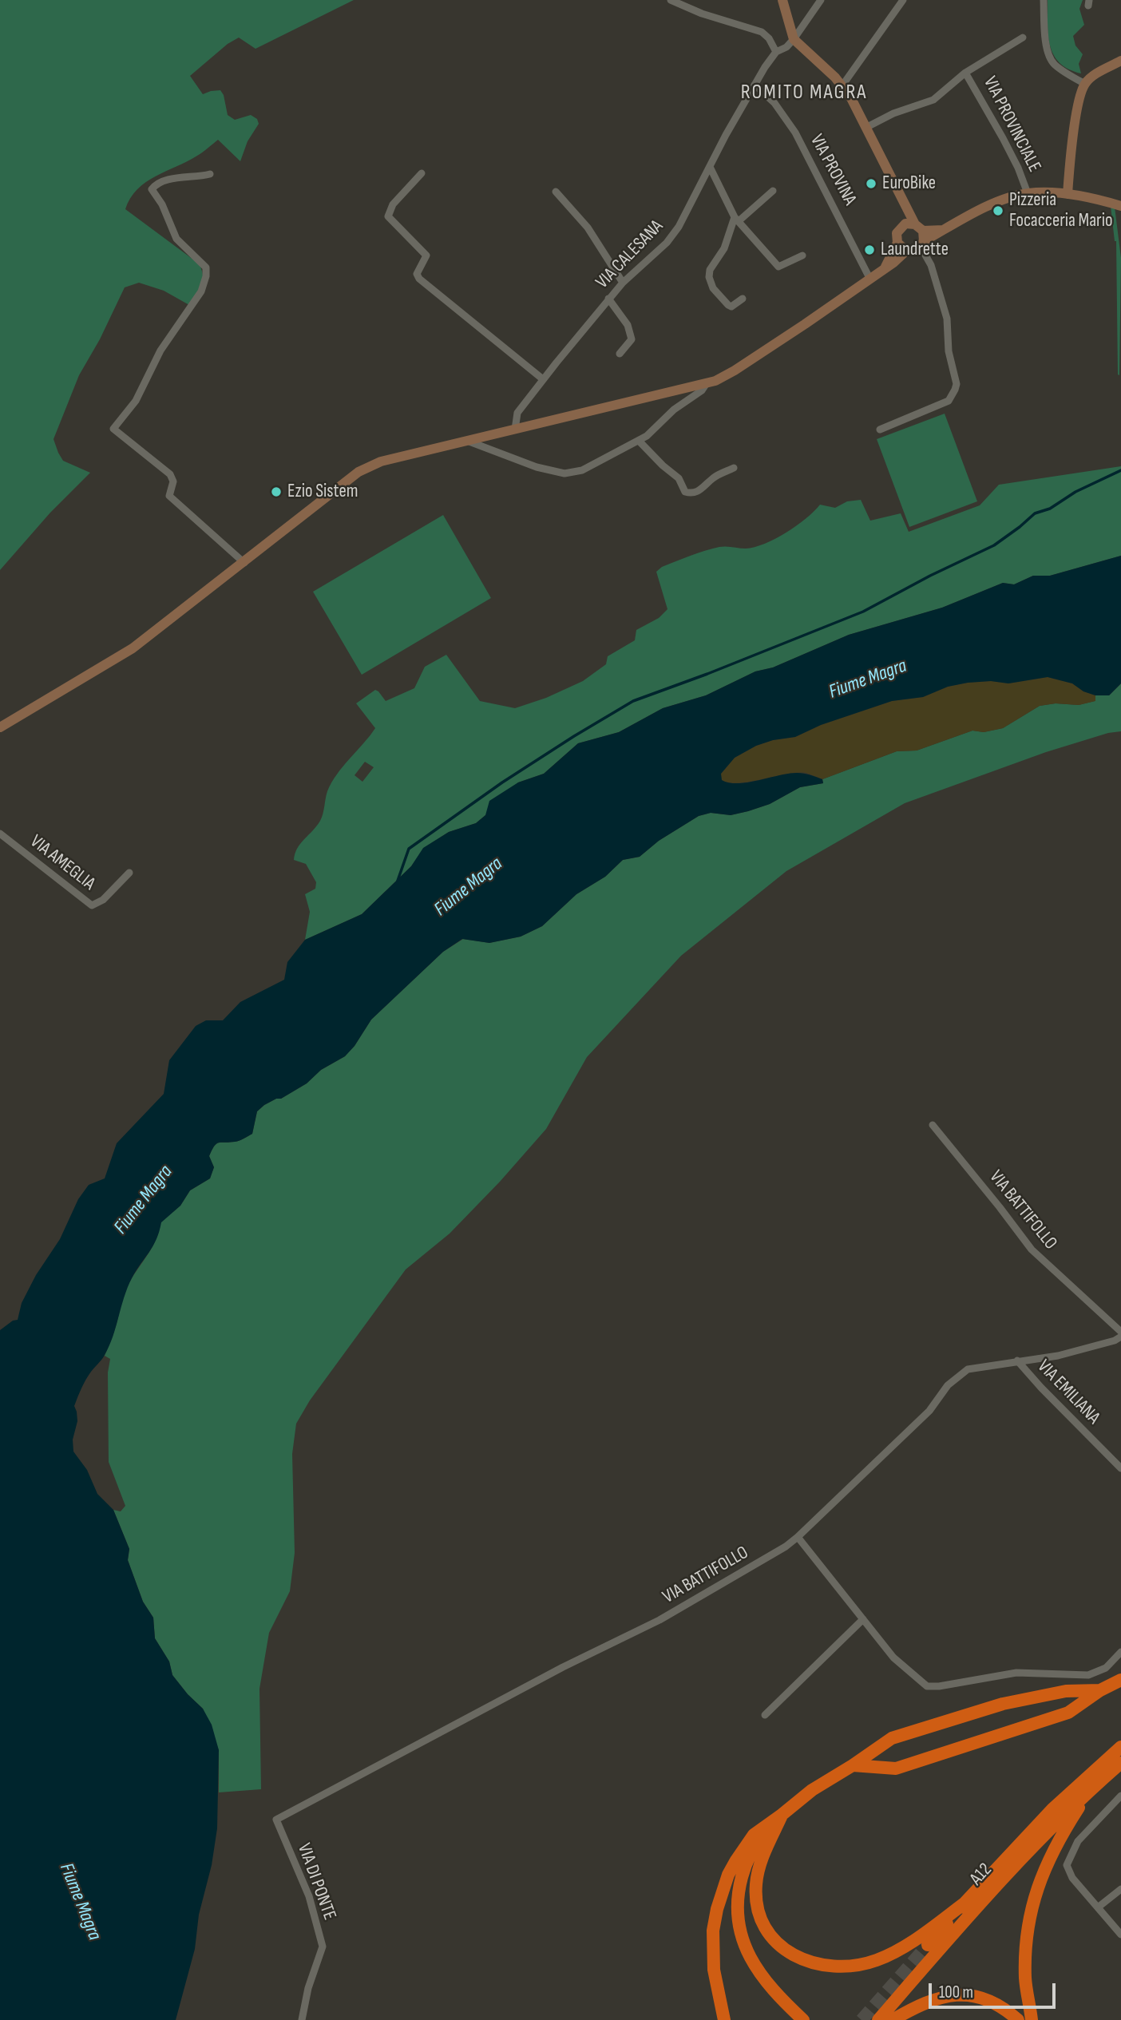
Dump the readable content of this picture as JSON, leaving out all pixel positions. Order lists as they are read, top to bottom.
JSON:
{
  "streets": {
    "highway": ["A12"],
    "main road": ["VIA PROVINCIALE"],
    "street": [
      "VIA PROVINA",
      "VIA CALESANA",
      "VIA AMEGLIA",
      "VIA BATTIFOLLO",
      "VIA EMILIANA",
      "VIA DI PONTE"
    ]
  },
  "crossings": [
    ["VIA PROVINA", "VIA CALESANA"],
    ["VIA BATTIFOLLO", "VIA EMILIANA"],
    ["VIA BATTIFOLLO", "VIA DI PONTE"]
  ],
  "districts": ["ROMITO MAGRA"],
  "water": ["Fiume Magra"],
  "places": [
    "EuroBike",
    "Pizzeria Focacceria Mario",
    "Laundrette",
    "Ezio Sistem"
  ],
  "scale_bar": "100 m"
}
